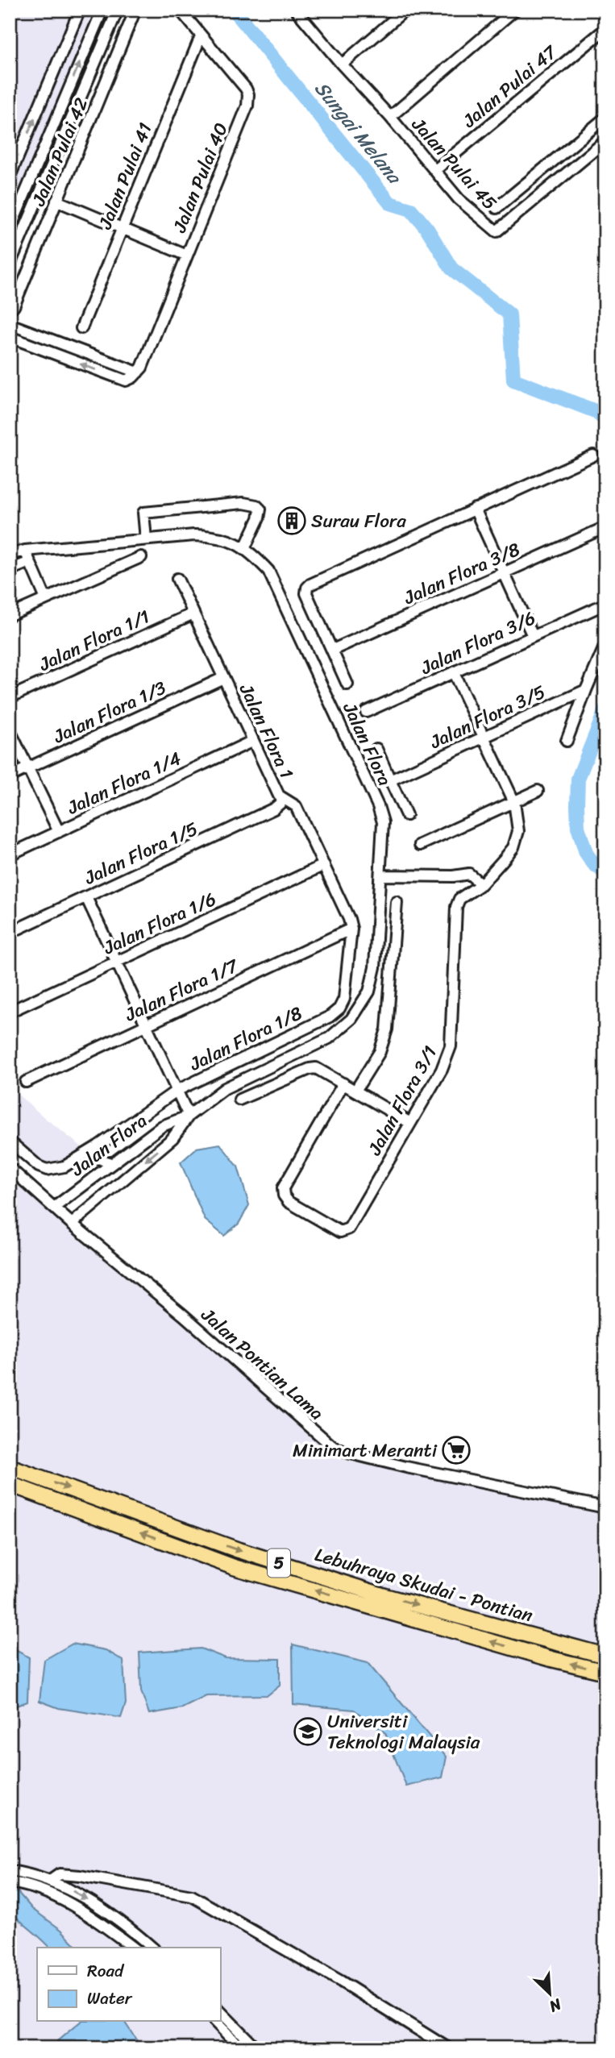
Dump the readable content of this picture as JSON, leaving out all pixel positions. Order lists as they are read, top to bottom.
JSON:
{
  "streets": {
    "highway": ["5", "Lebuhraya Skudai - Pontian"],
    "street": [
      "Jalan Pulai 47",
      "Jalan Pulai 42",
      "Jalan Pulai 45",
      "Jalan Pulai 41",
      "Jalan Pulai 40",
      "Jalan Flora 3/8",
      "Jalan Flora 1/1",
      "Jalan Flora 3/6",
      "Jalan Flora 1/3",
      "Jalan Flora 3/5",
      "Jalan Flora 1",
      "Jalan Flora",
      "Jalan Flora 1/4",
      "Jalan Flora 1/5",
      "Jalan Flora 1/6",
      "Jalan Flora 1/7",
      "Jalan Flora 1/8",
      "Jalan Flora 3/1",
      "Jalan Pontian Lama"
    ]
  },
  "crossings": [
    ["Jalan Pulai 47", "Jalan Pulai 45"],
    ["Jalan Pulai 41", "Jalan Pulai 40"],
    ["Jalan Flora 1/1", "Jalan Flora 1"],
    ["Jalan Flora 3/6", "Jalan Flora 3/1"],
    ["Jalan Flora 1/3", "Jalan Flora 1"],
    ["Jalan Flora 3/5", "Jalan Flora 3/1"],
    ["Jalan Flora 1", "Jalan Flora 1/4"],
    ["Jalan Flora 1", "Jalan Flora 1/5"],
    ["Jalan Flora 1", "Jalan Flora 1/6"],
    ["Jalan Flora 1", "Jalan Flora 1/7"],
    ["Jalan Flora 1", "Jalan Flora 1/8"],
    ["Jalan Flora", "Jalan Pontian Lama"]
  ],
  "water": ["Sungai Melana"],
  "places": {
    "building": ["Surau Flora"],
    "supermarket": ["Minimart Meranti"],
    "school or university": ["Universiti Teknologi Malaysia"]
  },
  "legend": ["Road", "Water"],
  "north": "bottom right"
}
